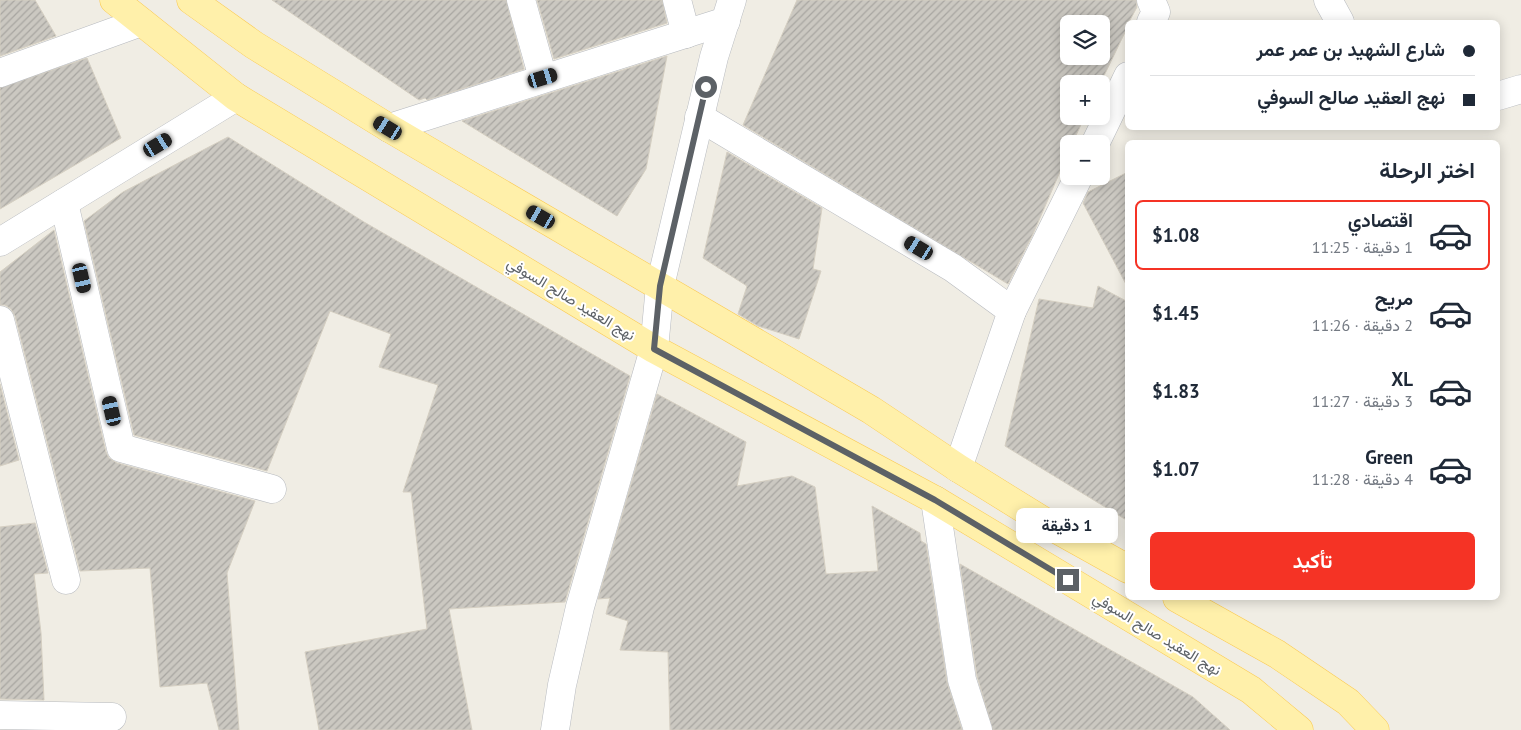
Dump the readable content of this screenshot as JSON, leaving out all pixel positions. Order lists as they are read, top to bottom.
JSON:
{
  "streets": {
    "main road": ["نهج العقيد صالح السوفي"]
  },
  "page": {
    "map_buttons": ["+", "−"],
    "banner": ["شارع الشهيد بن عمر عمر", "نهج العقيد صالح السوفي"],
    "heading": "اختر الرحلة",
    "list": [
      {
        "name": "اقتصادي",
        "note": "1 دقيقة · 11:25",
        "value": "$1.08"
      },
      {
        "name": "مريح",
        "note": "2 دقيقة · 11:26",
        "value": "$1.45"
      },
      {
        "name": "XL",
        "note": "3 دقيقة · 11:27",
        "value": "$1.83"
      },
      {
        "name": "Green",
        "note": "4 دقيقة · 11:28",
        "value": "$1.07"
      }
    ],
    "bubble": "1 دقيقة",
    "buttons": "تأكيد"
  }
}
